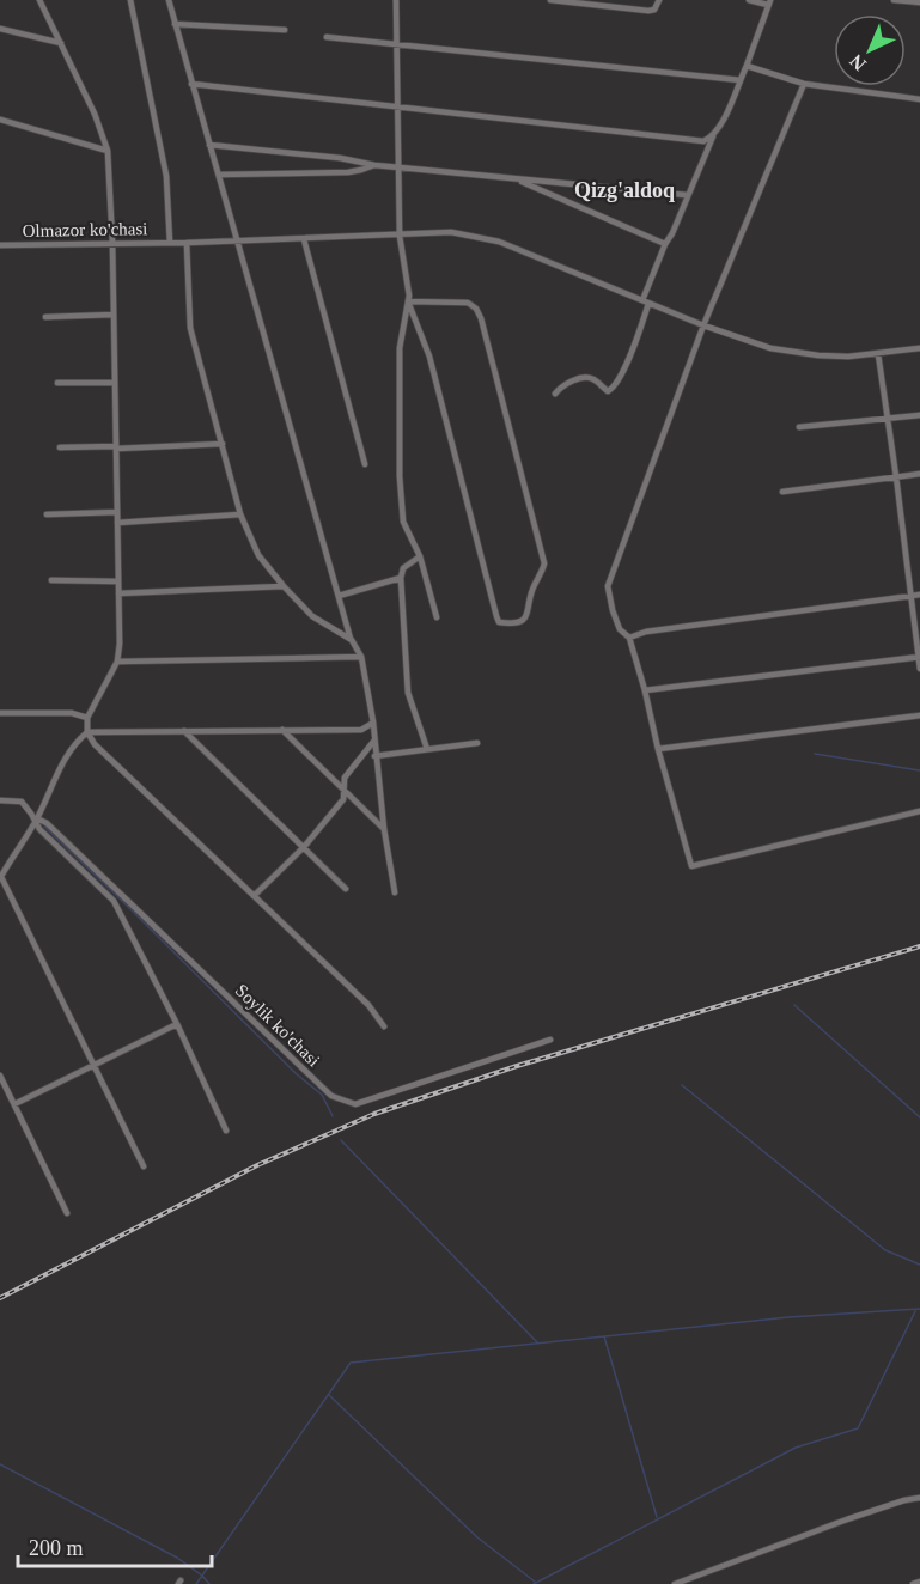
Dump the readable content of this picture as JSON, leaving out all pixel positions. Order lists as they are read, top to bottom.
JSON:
{
  "streets": {
    "street": ["Olmazor ko'chasi", "Soylik ko'chasi"]
  },
  "districts": ["Qizg'aldoq"],
  "scale_bar": "200 m",
  "north": "bottom left"
}
